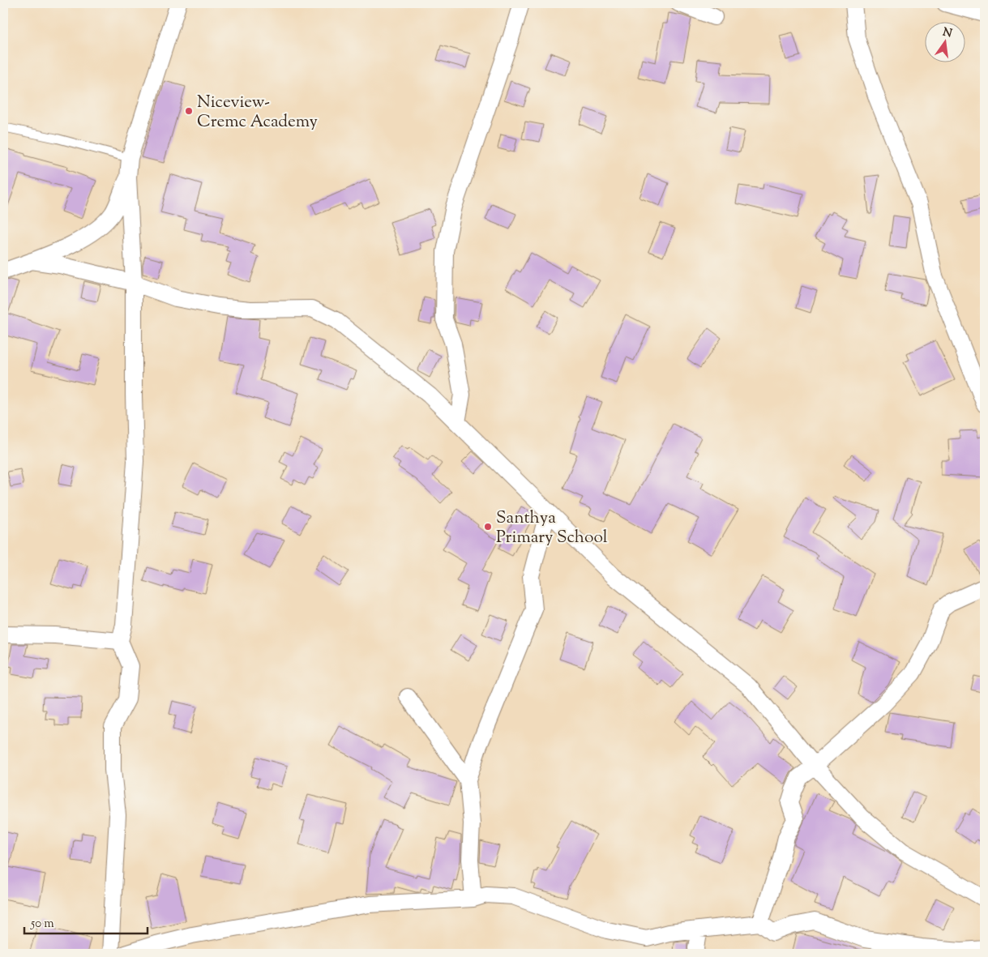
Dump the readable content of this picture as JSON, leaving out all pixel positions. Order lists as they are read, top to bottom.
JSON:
{
  "places": ["Niceview- Cremc Academy", "Santhya Primary School"],
  "scale_bar": "50 m",
  "north": "top"
}
